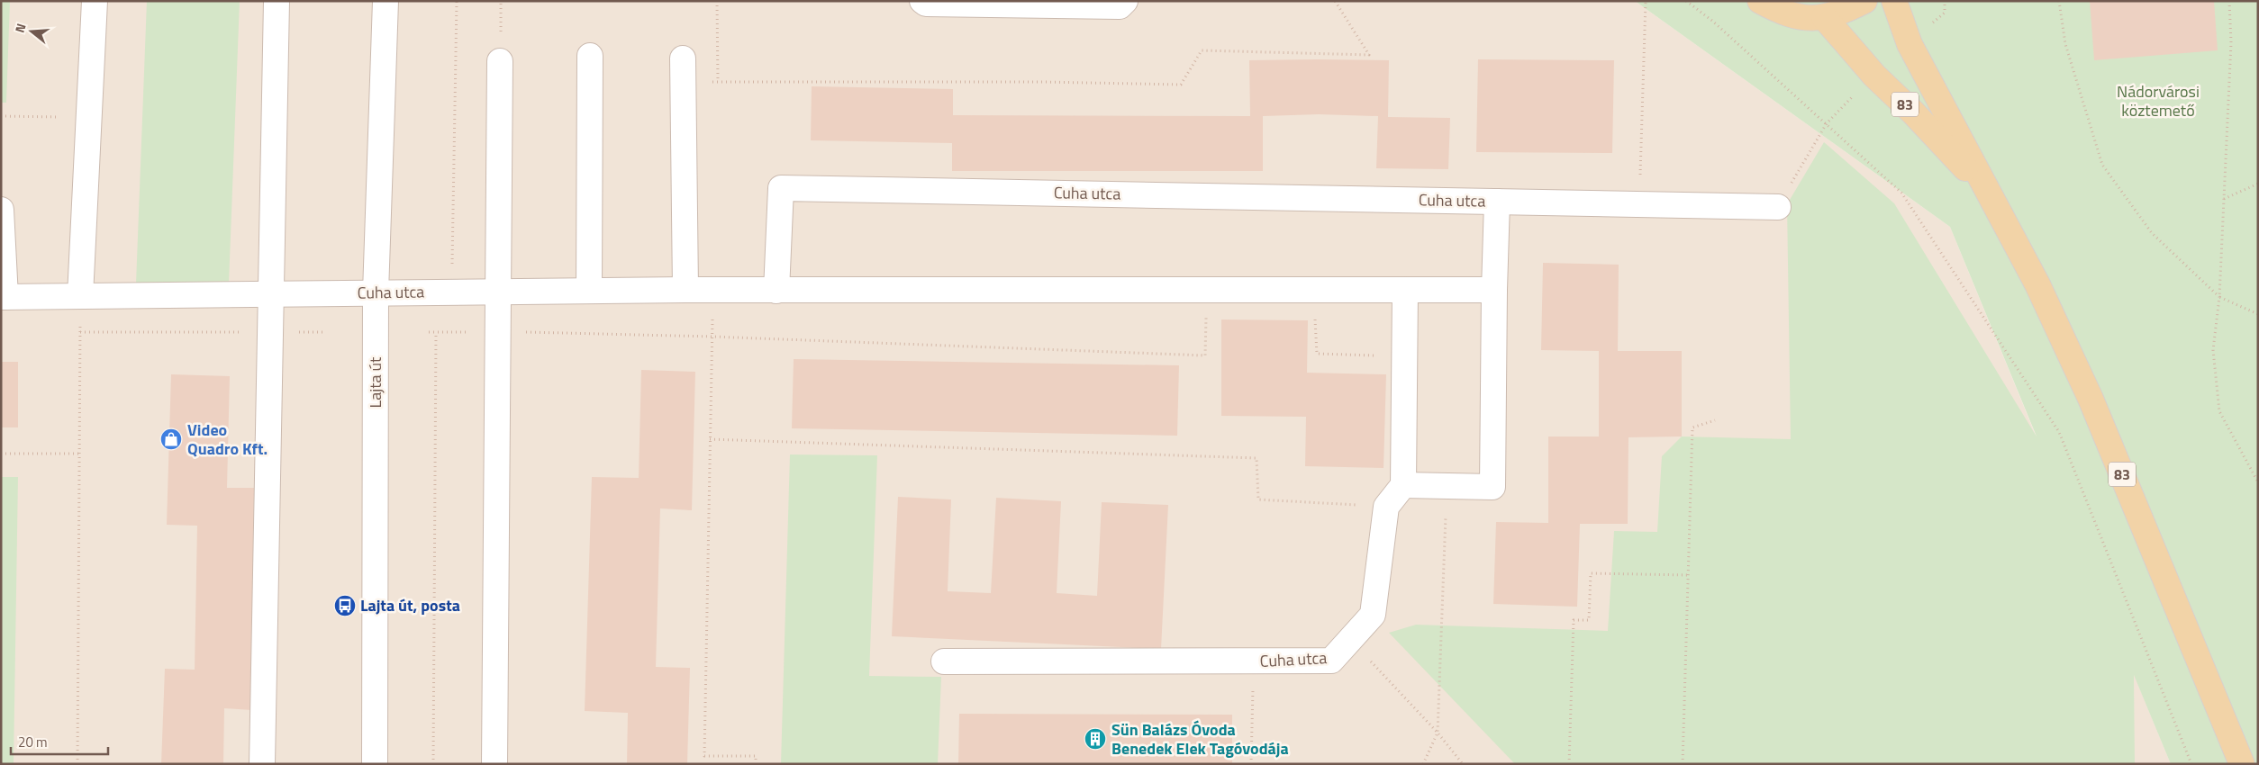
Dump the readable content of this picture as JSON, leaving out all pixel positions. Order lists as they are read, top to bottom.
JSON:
{
  "streets": {
    "main road": ["83"],
    "street": ["Cuha utca", "Lajta út"]
  },
  "crossings": [
    ["Cuha utca", "Lajta út"]
  ],
  "parks": ["Nádorvárosi köztemető"],
  "places": {
    "shop": ["Video Quadro Kft."],
    "bus stop": ["Lajta út, posta"],
    "building": ["Sün Balázs Óvoda Benedek Elek Tagóvodája"]
  },
  "scale_bar": "20 m",
  "north": "left"
}
